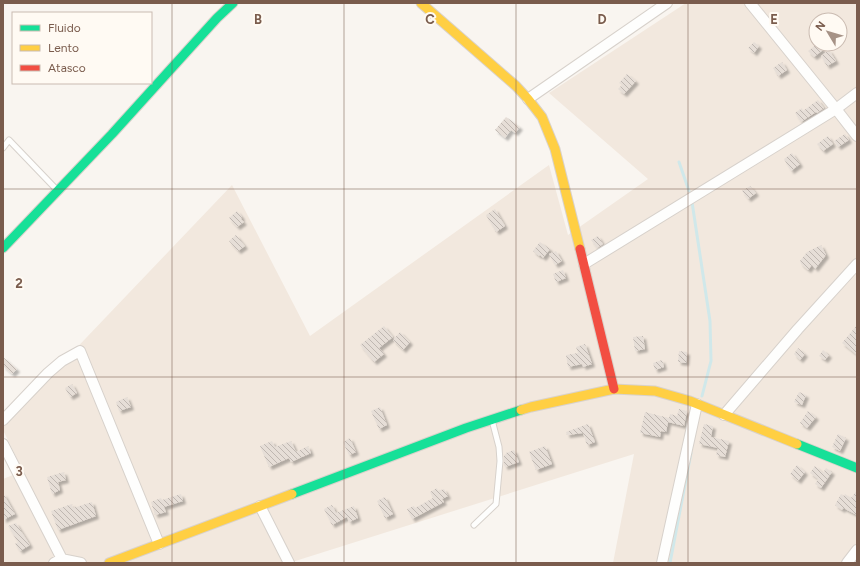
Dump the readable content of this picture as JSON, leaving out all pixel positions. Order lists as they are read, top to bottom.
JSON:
{
  "legend": ["Fluido", "Lento", "Atasco"],
  "north": "top left",
  "grid": {
    "columns": [
      "B",
      "C",
      "D",
      "E"
    ],
    "rows": ["2", "3"]
  }
}
